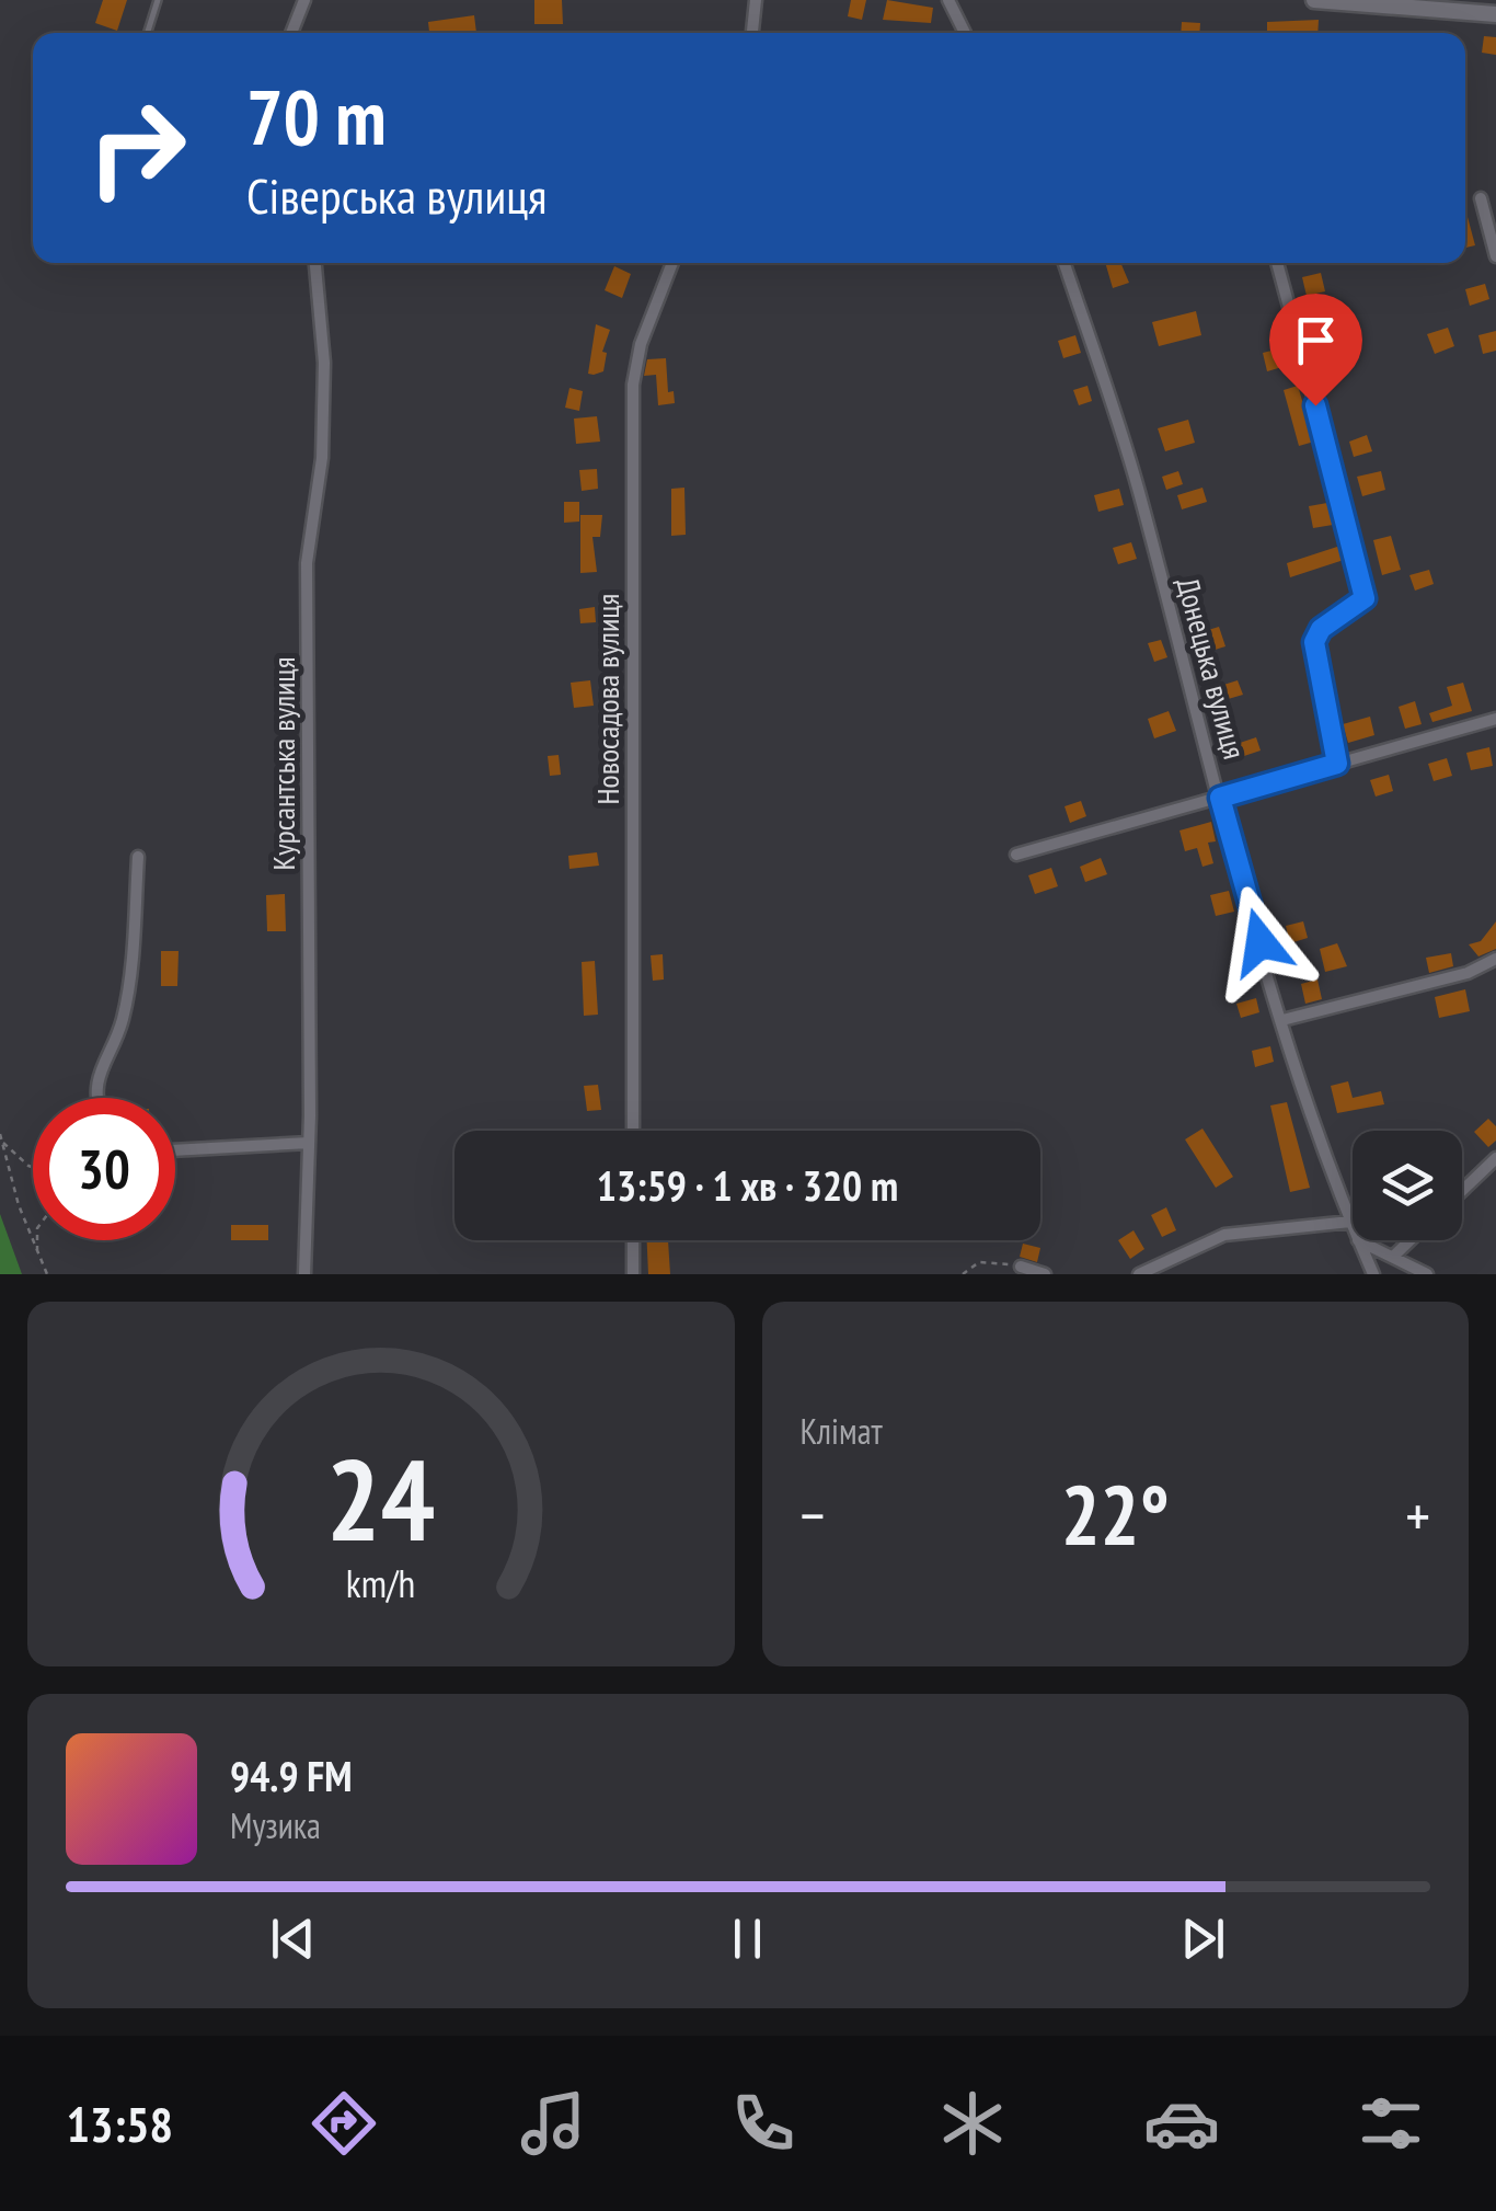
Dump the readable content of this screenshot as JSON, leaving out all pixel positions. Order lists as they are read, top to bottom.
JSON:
{
  "streets": {
    "street": ["Донецька вулиця", "Новосадова вулиця", "Курсантська вулиця"]
  },
  "page": {
    "turn": ["70 m", "Сіверська вулиця"],
    "limit": "30",
    "trip": "13:59 · 1 хв · 320 m",
    "tile": "Клімат",
    "heat": ["−", "22°", "+"],
    "song": ["94.9 FM", "Музика"],
    "tabs": "13:58",
    "gauge": ["24", "km/h"]
  }
}
